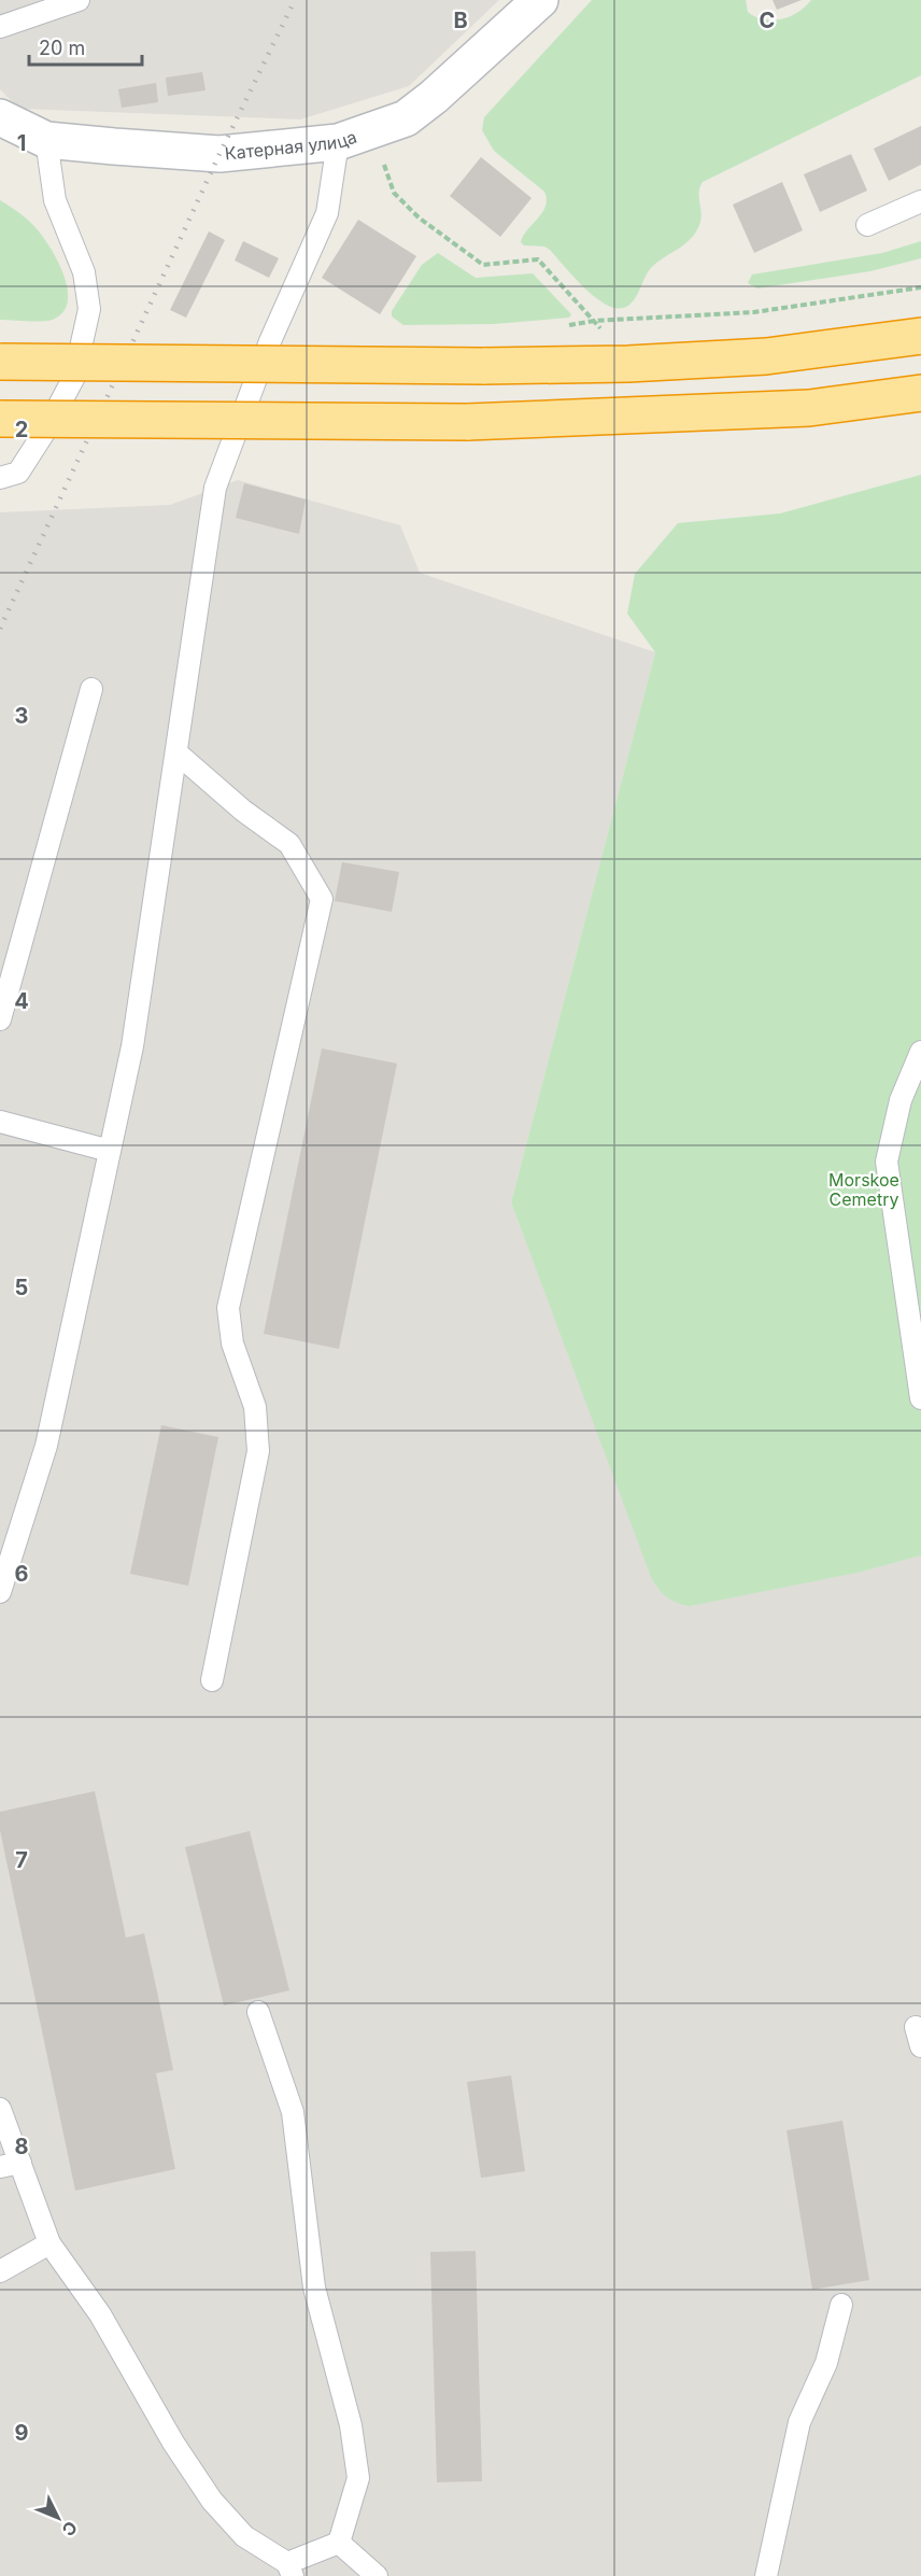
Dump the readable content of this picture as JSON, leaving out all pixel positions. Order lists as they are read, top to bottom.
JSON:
{
  "streets": {
    "street": ["Катерная улица"]
  },
  "parks": ["Morskoe Cemetry"],
  "scale_bar": "20 m",
  "north": "bottom right",
  "grid": {
    "columns": ["B", "C"],
    "rows": [
      "1",
      "2",
      "3",
      "4",
      "5",
      "6",
      "7",
      "8",
      "9"
    ]
  }
}
